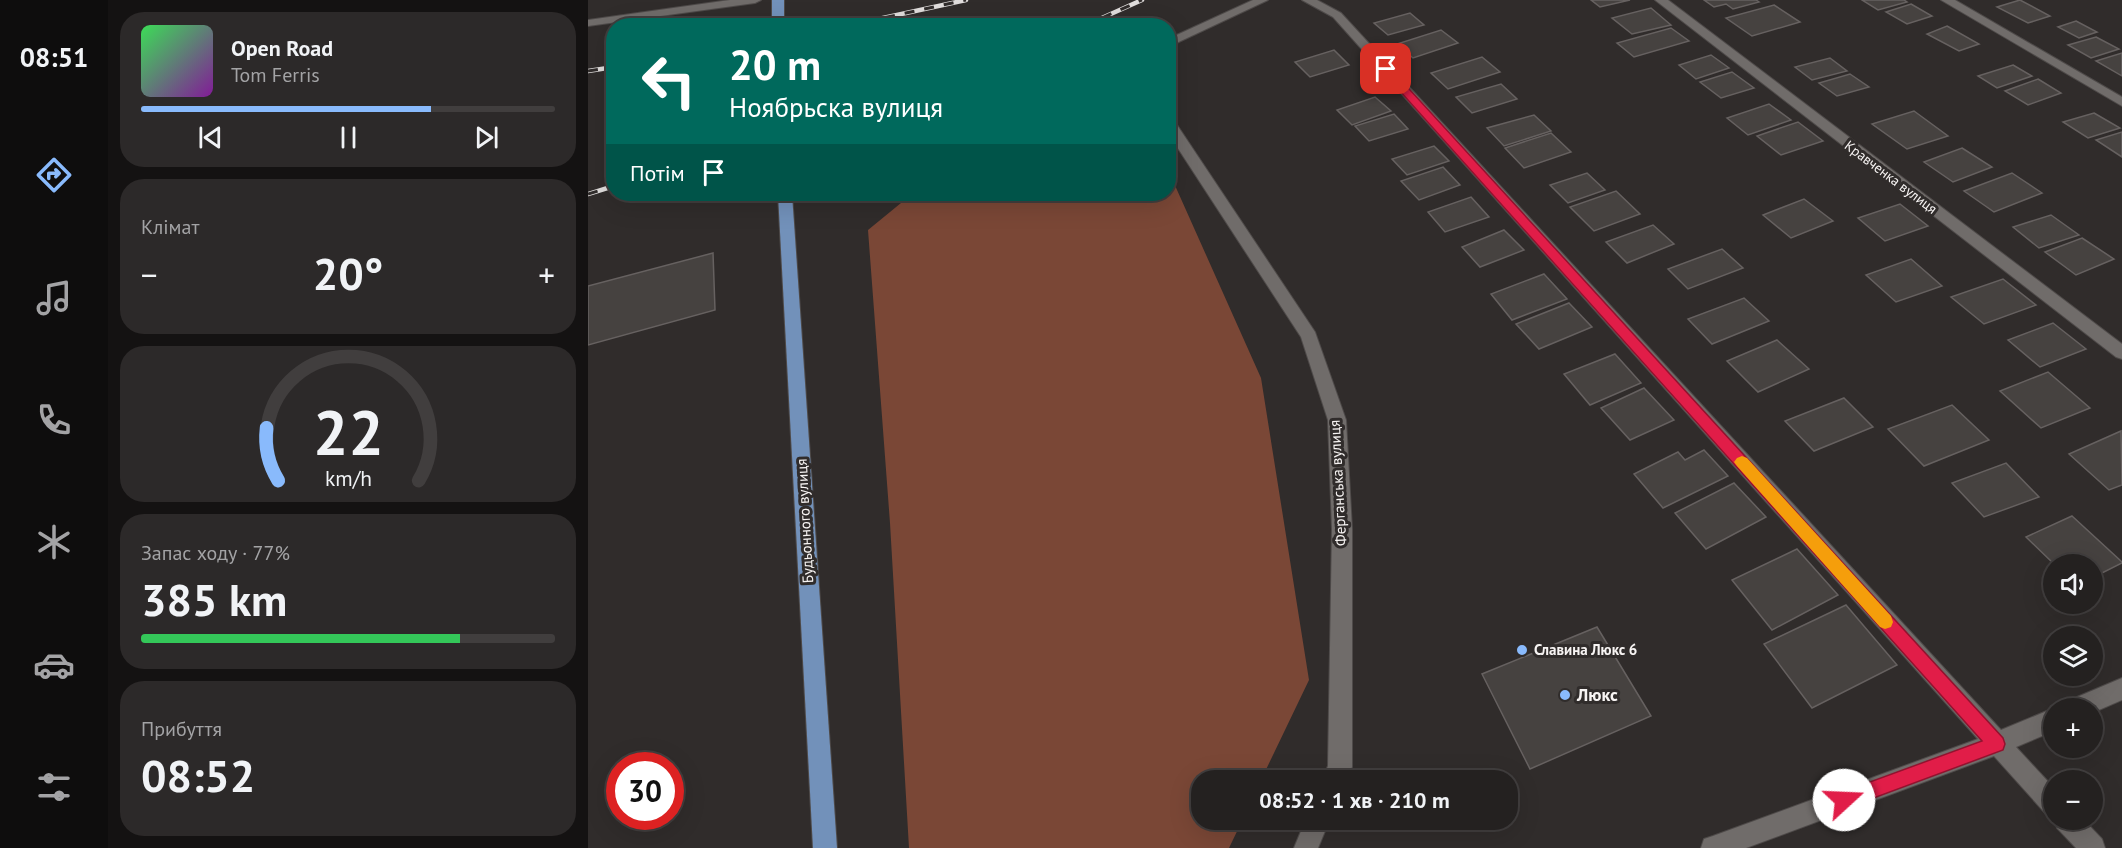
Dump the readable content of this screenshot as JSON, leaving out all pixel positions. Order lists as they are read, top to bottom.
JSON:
{
  "streets": {
    "main road": ["Будьонного вулиця"],
    "street": ["Кравченка вулиця", "Ферганська вулиця"]
  },
  "places": ["Славина Люкс 6", "Люкс"],
  "page": {
    "tabs": "08:51",
    "turn": ["20 m", "Ноябрьска вулиця"],
    "song": ["Open Road", "Tom Ferris"],
    "then": "Потім",
    "tile": [
      "Клімат",
      ["Запас ходу · 77%", "385 km"],
      ["Прибуття", "08:52"]
    ],
    "heat": ["−", "20°", "+"],
    "map_buttons": ["+", "−"],
    "limit": "30",
    "trip": "08:52 · 1 хв · 210 m",
    "gauge": ["22", "km/h"]
  }
}
